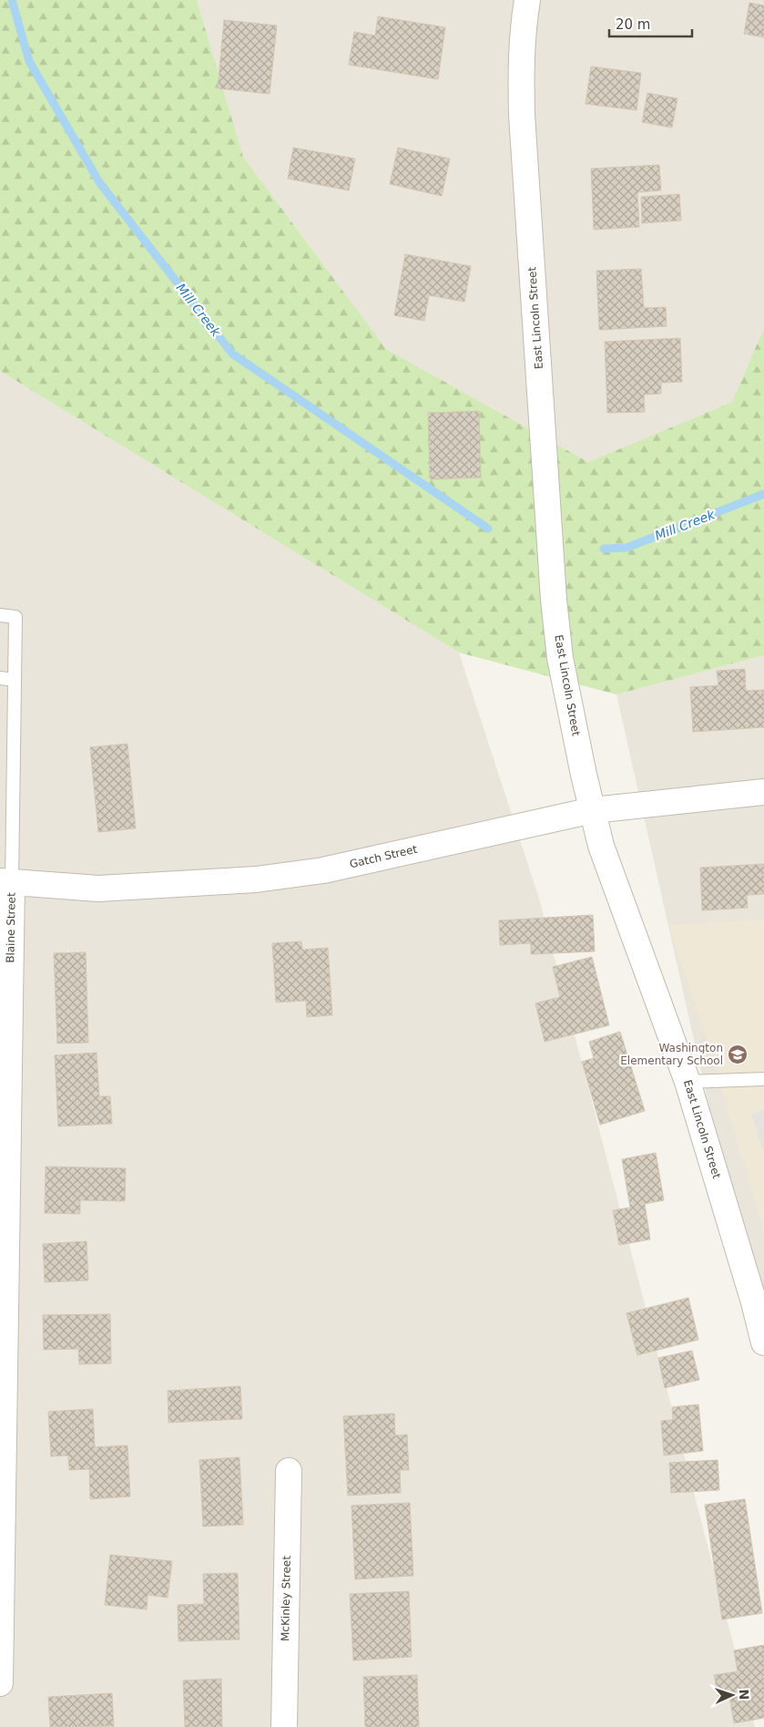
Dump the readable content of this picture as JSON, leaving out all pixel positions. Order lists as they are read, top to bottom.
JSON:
{
  "streets": {
    "street": [
      "East Lincoln Street",
      "Gatch Street",
      "Blaine Street",
      "McKinley Street"
    ]
  },
  "crossings": [
    ["East Lincoln Street", "Gatch Street"],
    ["Gatch Street", "Blaine Street"]
  ],
  "water": ["Mill Creek"],
  "places": {
    "school or university": ["Washington Elementary School"]
  },
  "scale_bar": "20 m",
  "north": "right"
}
